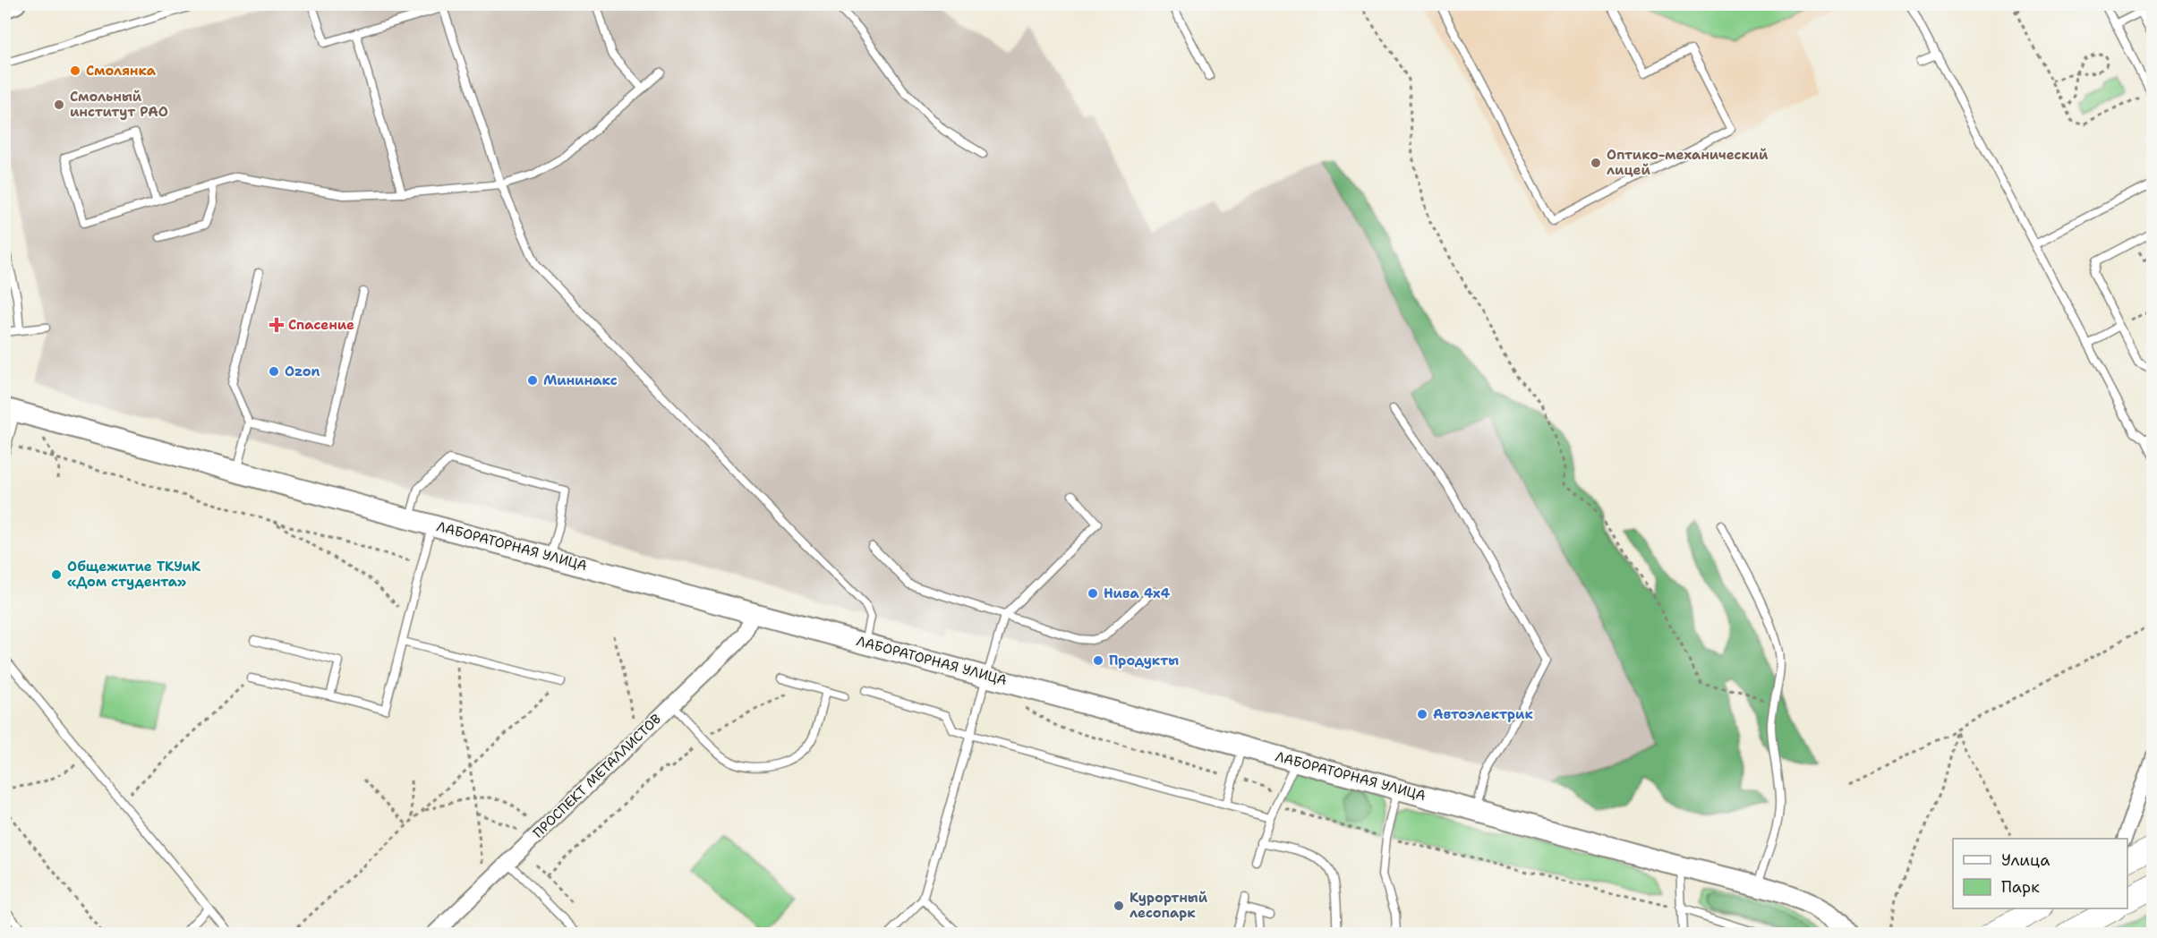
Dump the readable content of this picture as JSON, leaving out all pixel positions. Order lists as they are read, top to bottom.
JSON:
{
  "streets": {
    "street": ["ЛАБОРАТОРНАЯ УЛИЦА", "ПРОСПЕКТ МЕТАЛЛИСТОВ"]
  },
  "crossings": [
    ["ЛАБОРАТОРНАЯ УЛИЦА", "ПРОСПЕКТ МЕТАЛЛИСТОВ"]
  ],
  "places": {
    "other": [
      "Смолянка",
      "Смольный институт РАО",
      "Оптико-механический лицей",
      "Ozon",
      "Мининакс",
      "Общежитие ТКУиК «Дом студента»",
      "Нива 4х4",
      "Продукты",
      "Автоэлектрик",
      "Курортный лесопарк"
    ],
    "health": ["Спасение"]
  },
  "legend": ["Улица", "Парк"]
}
